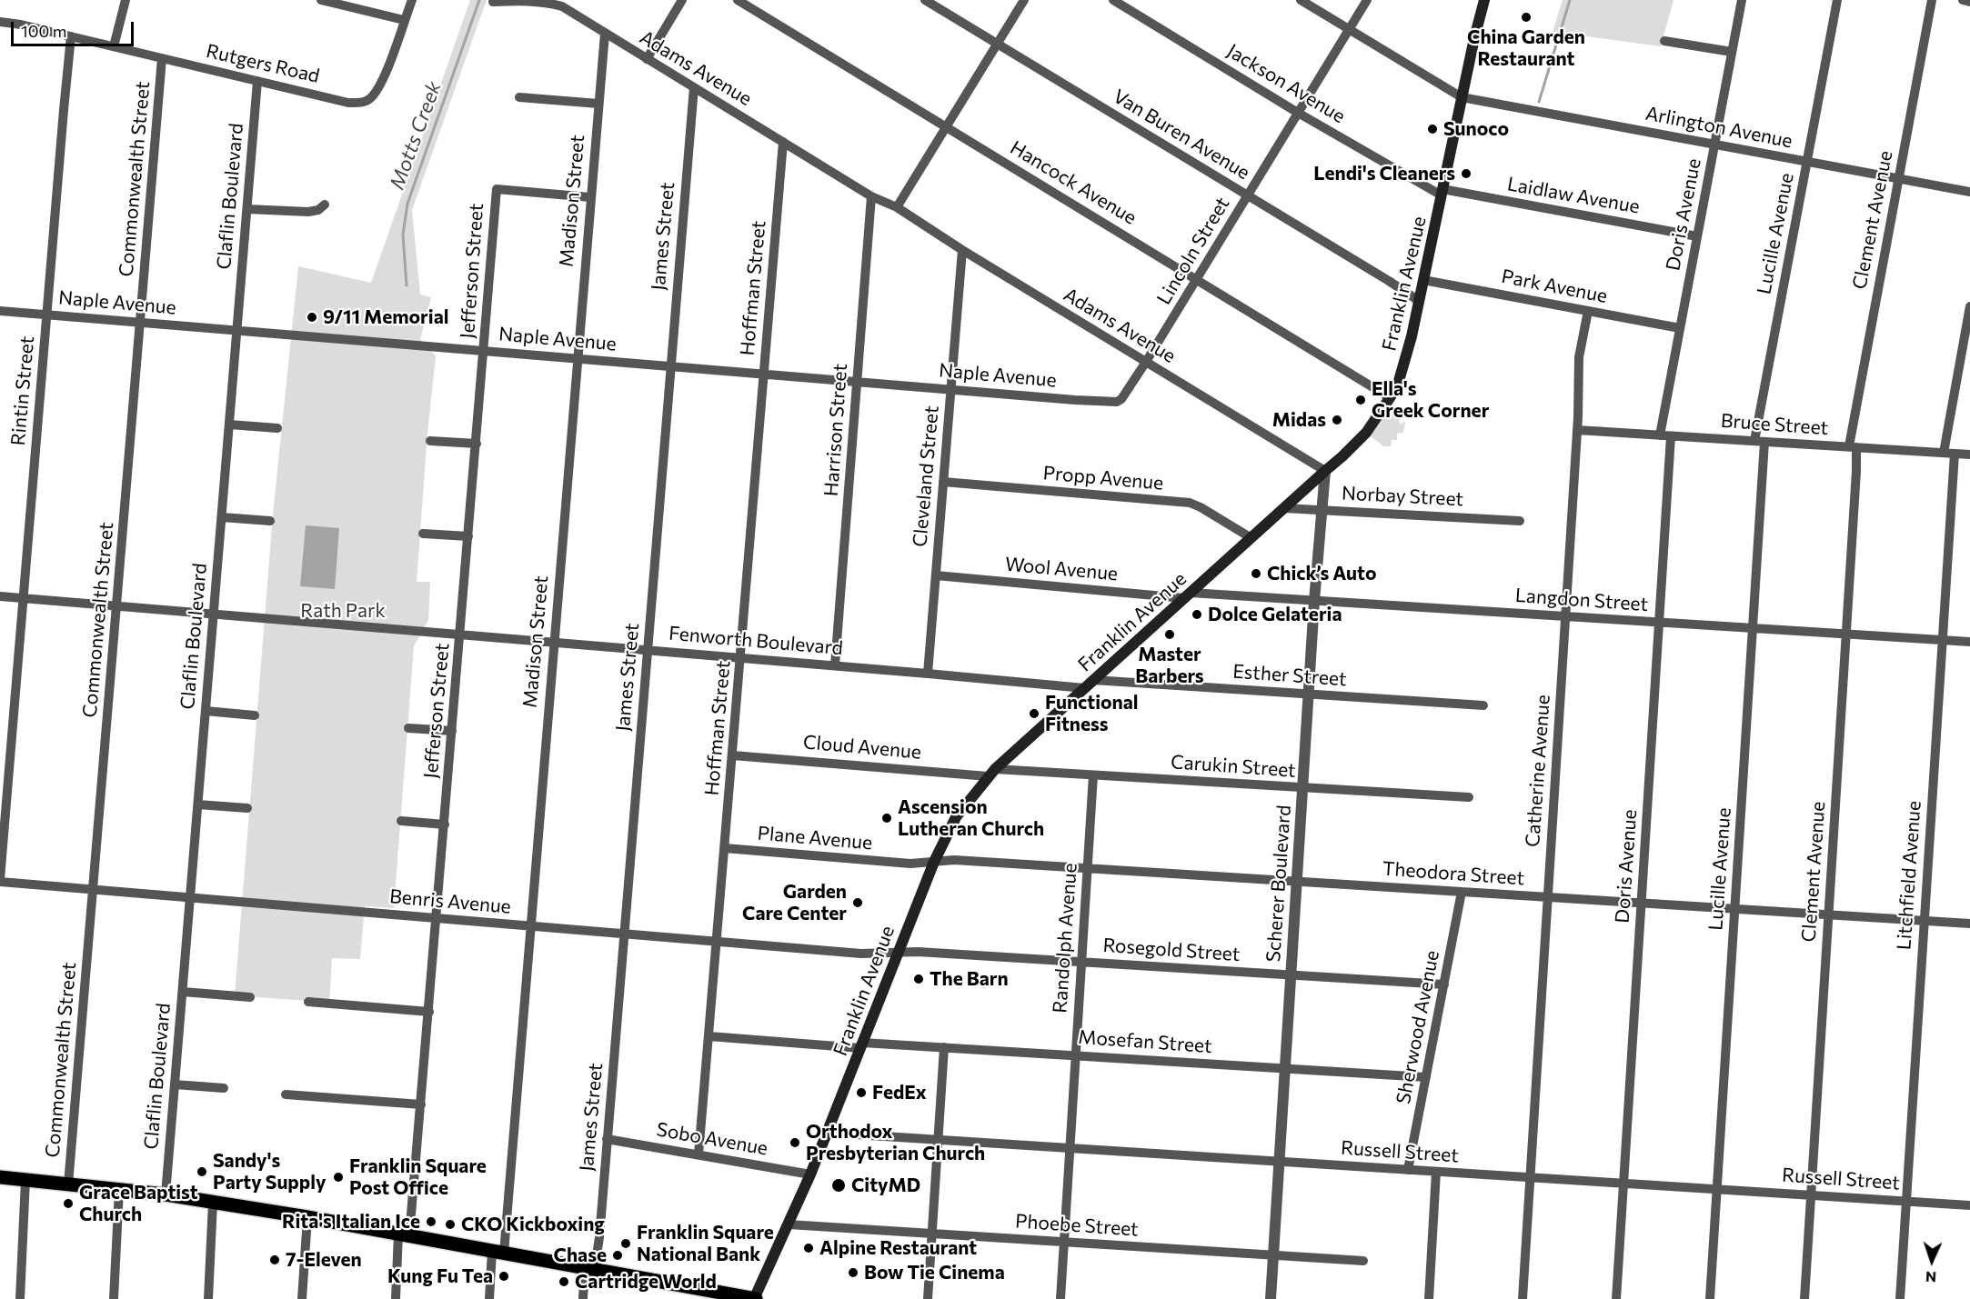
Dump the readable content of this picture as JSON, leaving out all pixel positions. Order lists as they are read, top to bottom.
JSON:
{
  "streets": {
    "main road": ["Franklin Avenue"],
    "street": [
      "Rutgers Road",
      "Adams Avenue",
      "Jackson Avenue",
      "Arlington Avenue",
      "Van Buren Avenue",
      "Commonwealth Street",
      "Hancock Avenue",
      "Laidlaw Avenue",
      "Claflin Boulevard",
      "Madison Street",
      "Doris Avenue",
      "Clement Avenue",
      "Lucille Avenue",
      "James Street",
      "Lincoln Street",
      "Jefferson Street",
      "Park Avenue",
      "Hoffman Street",
      "Naple Avenue",
      "Rintin Street",
      "Bruce Street",
      "Harrison Street",
      "Cleveland Street",
      "Propp Avenue",
      "Norbay Street",
      "Wool Avenue",
      "Langdon Street",
      "Fenworth Boulevard",
      "Esther Street",
      "Cloud Avenue",
      "Carukin Street",
      "Catherine Avenue",
      "Plane Avenue",
      "Theodora Street",
      "Litchfield Avenue",
      "Scherer Boulevard",
      "Benris Avenue",
      "Randolph Avenue",
      "Rosegold Street",
      "Sherwood Avenue",
      "Mosefan Street",
      "Sobo Avenue",
      "Russell Street",
      "Phoebe Street"
    ]
  },
  "crossings": [
    ["Rutgers Road", "Commonwealth Street"],
    ["Rutgers Road", "Claflin Boulevard"],
    ["Rutgers Road", "Rintin Street"],
    ["Adams Avenue", "Madison Street"],
    ["Adams Avenue", "James Street"],
    ["Adams Avenue", "Lincoln Street"],
    ["Adams Avenue", "Franklin Avenue"],
    ["Adams Avenue", "Hoffman Street"],
    ["Adams Avenue", "Harrison Street"],
    ["Adams Avenue", "Cleveland Street"],
    ["Adams Avenue", "Scherer Boulevard"],
    ["Jackson Avenue", "Laidlaw Avenue"],
    ["Jackson Avenue", "Lincoln Street"],
    ["Jackson Avenue", "Franklin Avenue"],
    ["Arlington Avenue", "Doris Avenue"],
    ["Arlington Avenue", "Clement Avenue"],
    ["Arlington Avenue", "Lucille Avenue"],
    ["Arlington Avenue", "Franklin Avenue"],
    ["Van Buren Avenue", "Lincoln Street"],
    ["Van Buren Avenue", "Franklin Avenue"],
    ["Commonwealth Street", "Naple Avenue"],
    ["Commonwealth Street", "Fenworth Boulevard"],
    ["Commonwealth Street", "Benris Avenue"],
    ["Hancock Avenue", "Lincoln Street"],
    ["Hancock Avenue", "Franklin Avenue"],
    ["Laidlaw Avenue", "Doris Avenue"],
    ["Laidlaw Avenue", "Franklin Avenue"],
    ["Claflin Boulevard", "Naple Avenue"],
    ["Claflin Boulevard", "Fenworth Boulevard"],
    ["Claflin Boulevard", "Benris Avenue"],
    ["Madison Street", "Jefferson Street"],
    ["Madison Street", "Naple Avenue"],
    ["Madison Street", "Fenworth Boulevard"],
    ["Madison Street", "Benris Avenue"],
    ["Doris Avenue", "Park Avenue"],
    ["Doris Avenue", "Bruce Street"],
    ["Doris Avenue", "Langdon Street"],
    ["Doris Avenue", "Theodora Street"],
    ["Doris Avenue", "Russell Street"],
    ["Clement Avenue", "Bruce Street"],
    ["Clement Avenue", "Langdon Street"],
    ["Clement Avenue", "Theodora Street"],
    ["Clement Avenue", "Russell Street"],
    ["Lucille Avenue", "Bruce Street"],
    ["Lucille Avenue", "Langdon Street"],
    ["Lucille Avenue", "Theodora Street"],
    ["Lucille Avenue", "Russell Street"],
    ["James Street", "Naple Avenue"],
    ["James Street", "Fenworth Boulevard"],
    ["James Street", "Benris Avenue"],
    ["James Street", "Sobo Avenue"],
    ["Lincoln Street", "Naple Avenue"],
    ["Jefferson Street", "Naple Avenue"],
    ["Jefferson Street", "Fenworth Boulevard"],
    ["Jefferson Street", "Benris Avenue"],
    ["Franklin Avenue", "Park Avenue"],
    ["Franklin Avenue", "Propp Avenue"],
    ["Franklin Avenue", "Norbay Street"],
    ["Franklin Avenue", "Wool Avenue"],
    ["Franklin Avenue", "Langdon Street"],
    ["Franklin Avenue", "Fenworth Boulevard"],
    ["Franklin Avenue", "Esther Street"],
    ["Franklin Avenue", "Cloud Avenue"],
    ["Franklin Avenue", "Carukin Street"],
    ["Franklin Avenue", "Plane Avenue"],
    ["Franklin Avenue", "Theodora Street"],
    ["Franklin Avenue", "Scherer Boulevard"],
    ["Franklin Avenue", "Benris Avenue"],
    ["Franklin Avenue", "Rosegold Street"],
    ["Franklin Avenue", "Mosefan Street"],
    ["Franklin Avenue", "Sobo Avenue"],
    ["Franklin Avenue", "Russell Street"],
    ["Franklin Avenue", "Phoebe Street"],
    ["Park Avenue", "Catherine Avenue"],
    ["Hoffman Street", "Naple Avenue"],
    ["Hoffman Street", "Fenworth Boulevard"],
    ["Hoffman Street", "Cloud Avenue"],
    ["Hoffman Street", "Plane Avenue"],
    ["Hoffman Street", "Benris Avenue"],
    ["Hoffman Street", "Mosefan Street"],
    ["Hoffman Street", "Sobo Avenue"],
    ["Naple Avenue", "Rintin Street"],
    ["Naple Avenue", "Harrison Street"],
    ["Naple Avenue", "Cleveland Street"],
    ["Rintin Street", "Fenworth Boulevard"],
    ["Rintin Street", "Benris Avenue"],
    ["Bruce Street", "Catherine Avenue"],
    ["Bruce Street", "Litchfield Avenue"],
    ["Harrison Street", "Fenworth Boulevard"],
    ["Cleveland Street", "Propp Avenue"],
    ["Cleveland Street", "Wool Avenue"],
    ["Cleveland Street", "Fenworth Boulevard"],
    ["Norbay Street", "Scherer Boulevard"],
    ["Wool Avenue", "Langdon Street"],
    ["Langdon Street", "Catherine Avenue"],
    ["Langdon Street", "Litchfield Avenue"],
    ["Langdon Street", "Scherer Boulevard"],
    ["Esther Street", "Scherer Boulevard"],
    ["Cloud Avenue", "Carukin Street"],
    ["Carukin Street", "Scherer Boulevard"],
    ["Carukin Street", "Randolph Avenue"],
    ["Catherine Avenue", "Theodora Street"],
    ["Catherine Avenue", "Russell Street"],
    ["Plane Avenue", "Theodora Street"],
    ["Theodora Street", "Litchfield Avenue"],
    ["Theodora Street", "Scherer Boulevard"],
    ["Theodora Street", "Randolph Avenue"],
    ["Theodora Street", "Sherwood Avenue"],
    ["Litchfield Avenue", "Russell Street"],
    ["Scherer Boulevard", "Rosegold Street"],
    ["Scherer Boulevard", "Mosefan Street"],
    ["Scherer Boulevard", "Russell Street"],
    ["Scherer Boulevard", "Phoebe Street"],
    ["Benris Avenue", "Rosegold Street"],
    ["Randolph Avenue", "Rosegold Street"],
    ["Randolph Avenue", "Mosefan Street"],
    ["Randolph Avenue", "Russell Street"],
    ["Randolph Avenue", "Phoebe Street"],
    ["Rosegold Street", "Sherwood Avenue"],
    ["Sherwood Avenue", "Mosefan Street"],
    ["Sherwood Avenue", "Russell Street"]
  ],
  "water": ["Motts Creek"],
  "parks": ["Rath Park"],
  "places": [
    "China Garden Restaurant",
    "Sunoco",
    "Lendi's Cleaners",
    "9/11 Memorial",
    "Ella's Greek Corner",
    "Midas",
    "Chick’s Auto",
    "Dolce Gelateria",
    "Master Barbers",
    "Functional Fitness",
    "Ascension Lutheran Church",
    "Garden Care Center",
    "The Barn",
    "FedEx",
    "Orthodox Presbyterian Church",
    "Sandy's Party Supply",
    "Franklin Square Post Office",
    "CityMD",
    "Grace Baptist Church",
    "Rita's Italian Ice",
    "CKO Kickboxing",
    "Franklin Square National Bank",
    "Alpine Restaurant",
    "Chase",
    "7-Eleven",
    "Bow Tie Cinema",
    "Kung Fu Tea",
    "Cartridge World"
  ],
  "scale_bar": "100 m",
  "north": "bottom"
}
